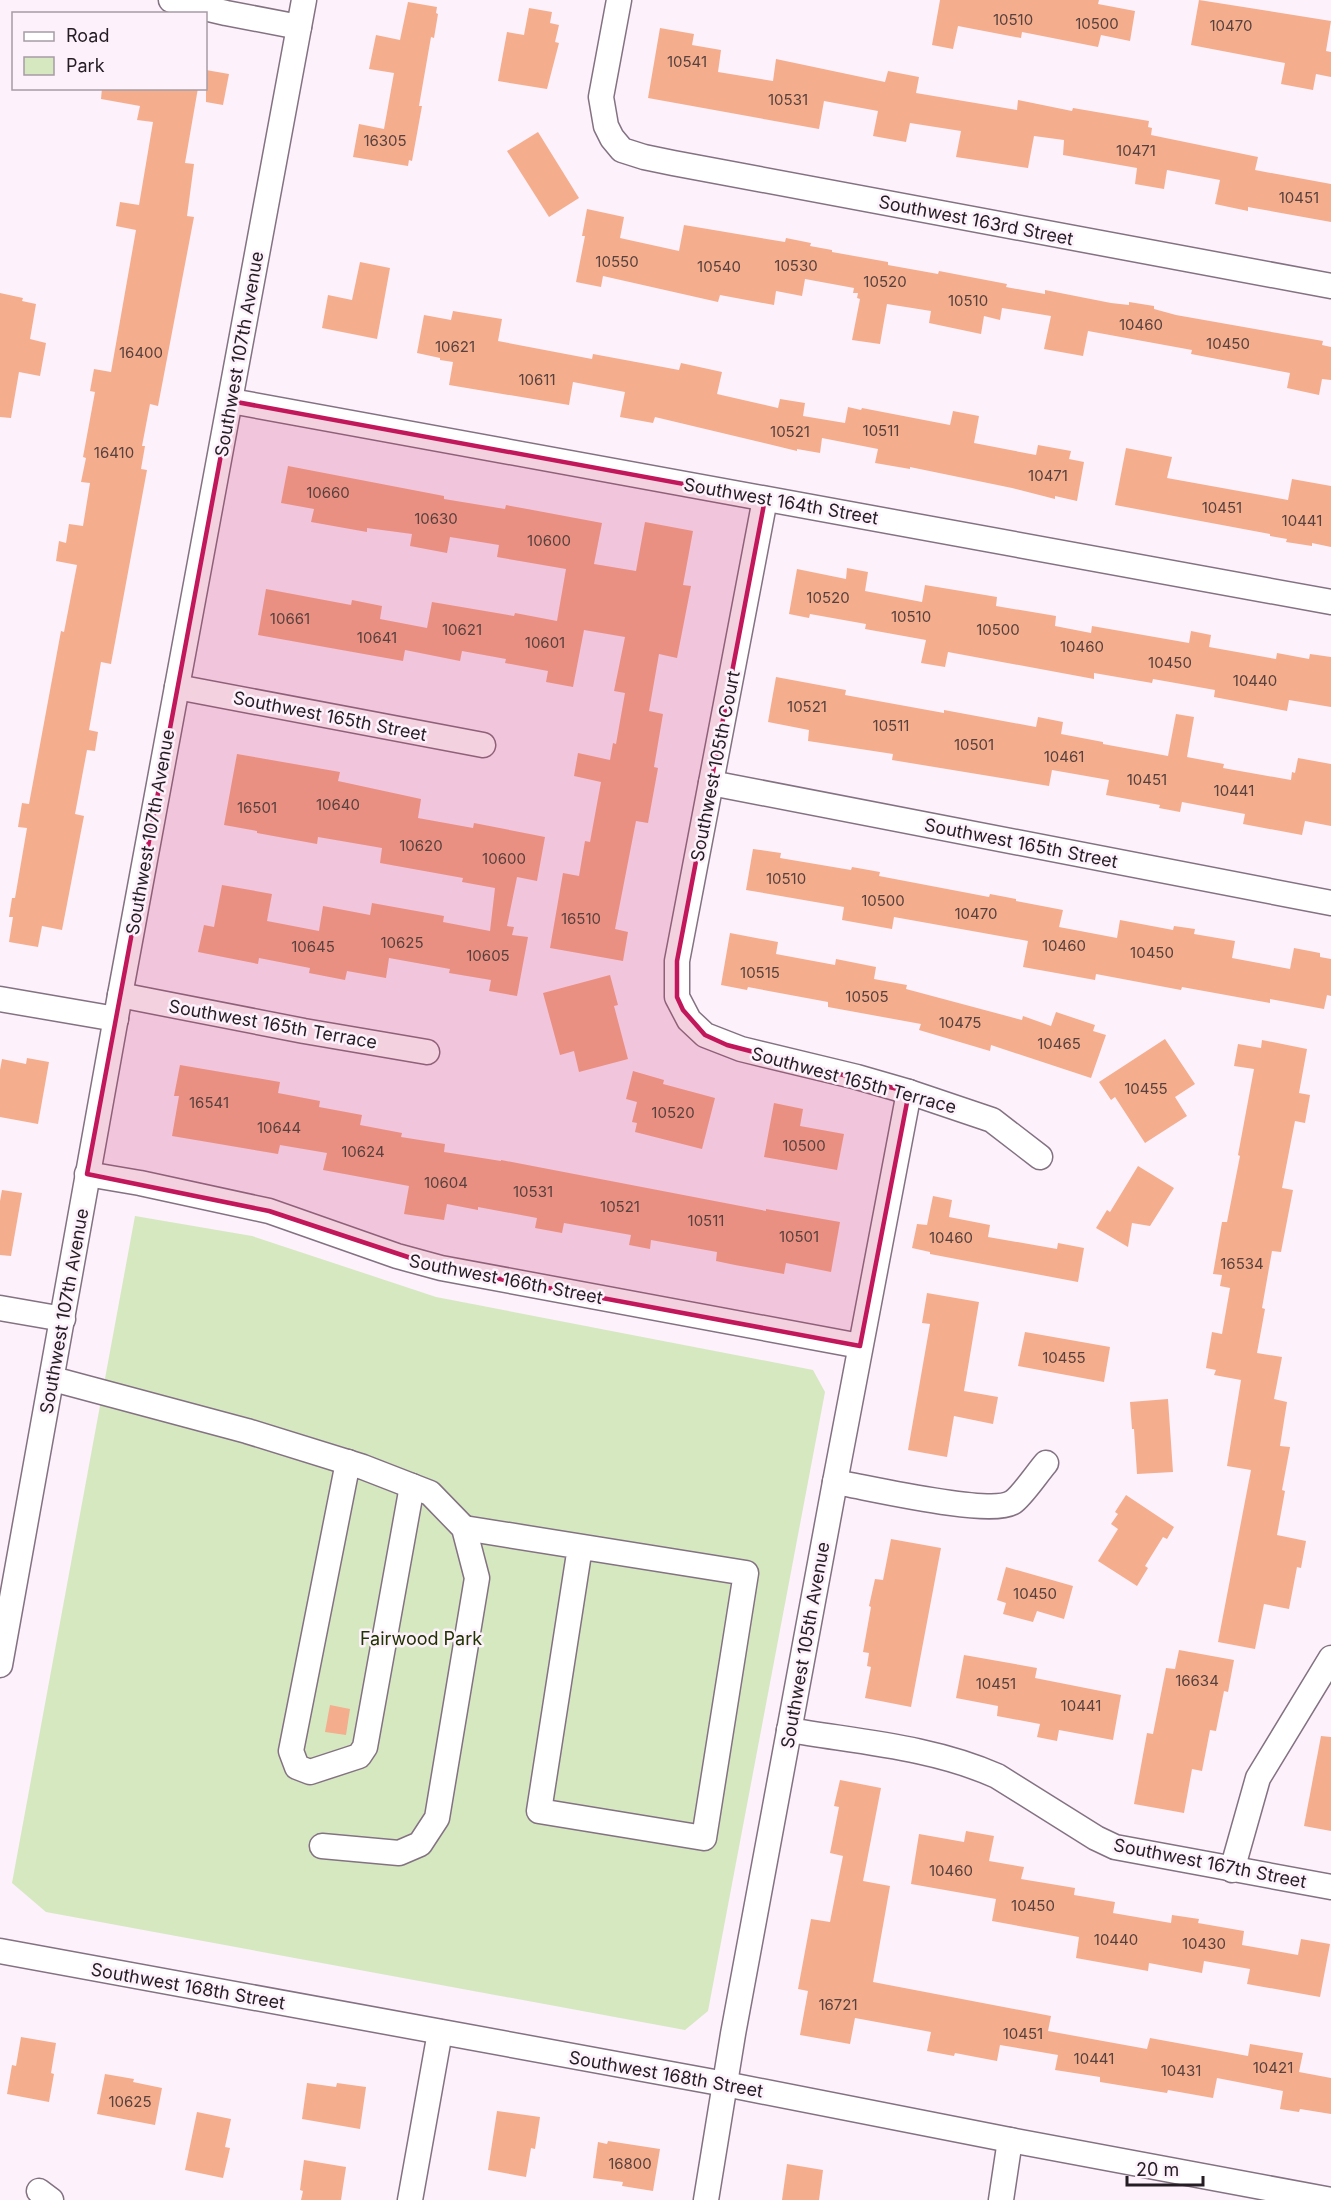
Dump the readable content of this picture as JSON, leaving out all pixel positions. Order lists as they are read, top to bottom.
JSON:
{
  "streets": {
    "street": [
      "Southwest 163rd Street",
      "Southwest 107th Avenue",
      "Southwest 164th Street",
      "Southwest 165th Street",
      "Southwest 105th Court",
      "Southwest 165th Terrace",
      "Southwest 166th Street",
      "Southwest 105th Avenue",
      "Southwest 167th Street",
      "Southwest 168th Street"
    ]
  },
  "crossings": [
    ["Southwest 107th Avenue", "Southwest 164th Street"],
    ["Southwest 107th Avenue", "Southwest 165th Street"],
    ["Southwest 107th Avenue", "Southwest 165th Terrace"],
    ["Southwest 107th Avenue", "Southwest 166th Street"],
    ["Southwest 164th Street", "Southwest 105th Court"],
    ["Southwest 165th Street", "Southwest 105th Court"],
    ["Southwest 105th Court", "Southwest 165th Terrace"],
    ["Southwest 165th Terrace", "Southwest 105th Avenue"],
    ["Southwest 166th Street", "Southwest 105th Avenue"],
    ["Southwest 105th Avenue", "Southwest 167th Street"],
    ["Southwest 105th Avenue", "Southwest 168th Street"]
  ],
  "parks": ["Fairwood Park"],
  "house_numbers": [
    "10510",
    "10500",
    "10470",
    "10541",
    "10531",
    "16305",
    "10471",
    "10451",
    "10550",
    "10530",
    "10540",
    "10520",
    "10510",
    "10460",
    "10450",
    "10621",
    "16400",
    "10611",
    "10511",
    "10521",
    "16410",
    "10471",
    "10660",
    "10451",
    "10630",
    "10441",
    "10600",
    "10520",
    "10510",
    "10661",
    "10621",
    "10500",
    "10641",
    "10601",
    "10460",
    "10450",
    "10440",
    "10521",
    "10511",
    "10501",
    "10461",
    "10451",
    "10441",
    "10640",
    "16501",
    "10620",
    "10600",
    "10510",
    "10500",
    "10470",
    "16510",
    "10625",
    "10460",
    "10645",
    "10450",
    "10605",
    "10515",
    "10505",
    "10475",
    "10465",
    "10455",
    "16541",
    "10520",
    "10644",
    "10500",
    "10624",
    "10604",
    "10531",
    "10521",
    "10511",
    "10501",
    "10460",
    "16534",
    "10455",
    "10450",
    "16634",
    "10451",
    "10441",
    "10460",
    "10450",
    "10440",
    "10430",
    "16721",
    "10451",
    "10441",
    "10421",
    "10431",
    "10625",
    "16800"
  ],
  "legend": ["Road", "Park"],
  "scale_bar": "20 m"
}
